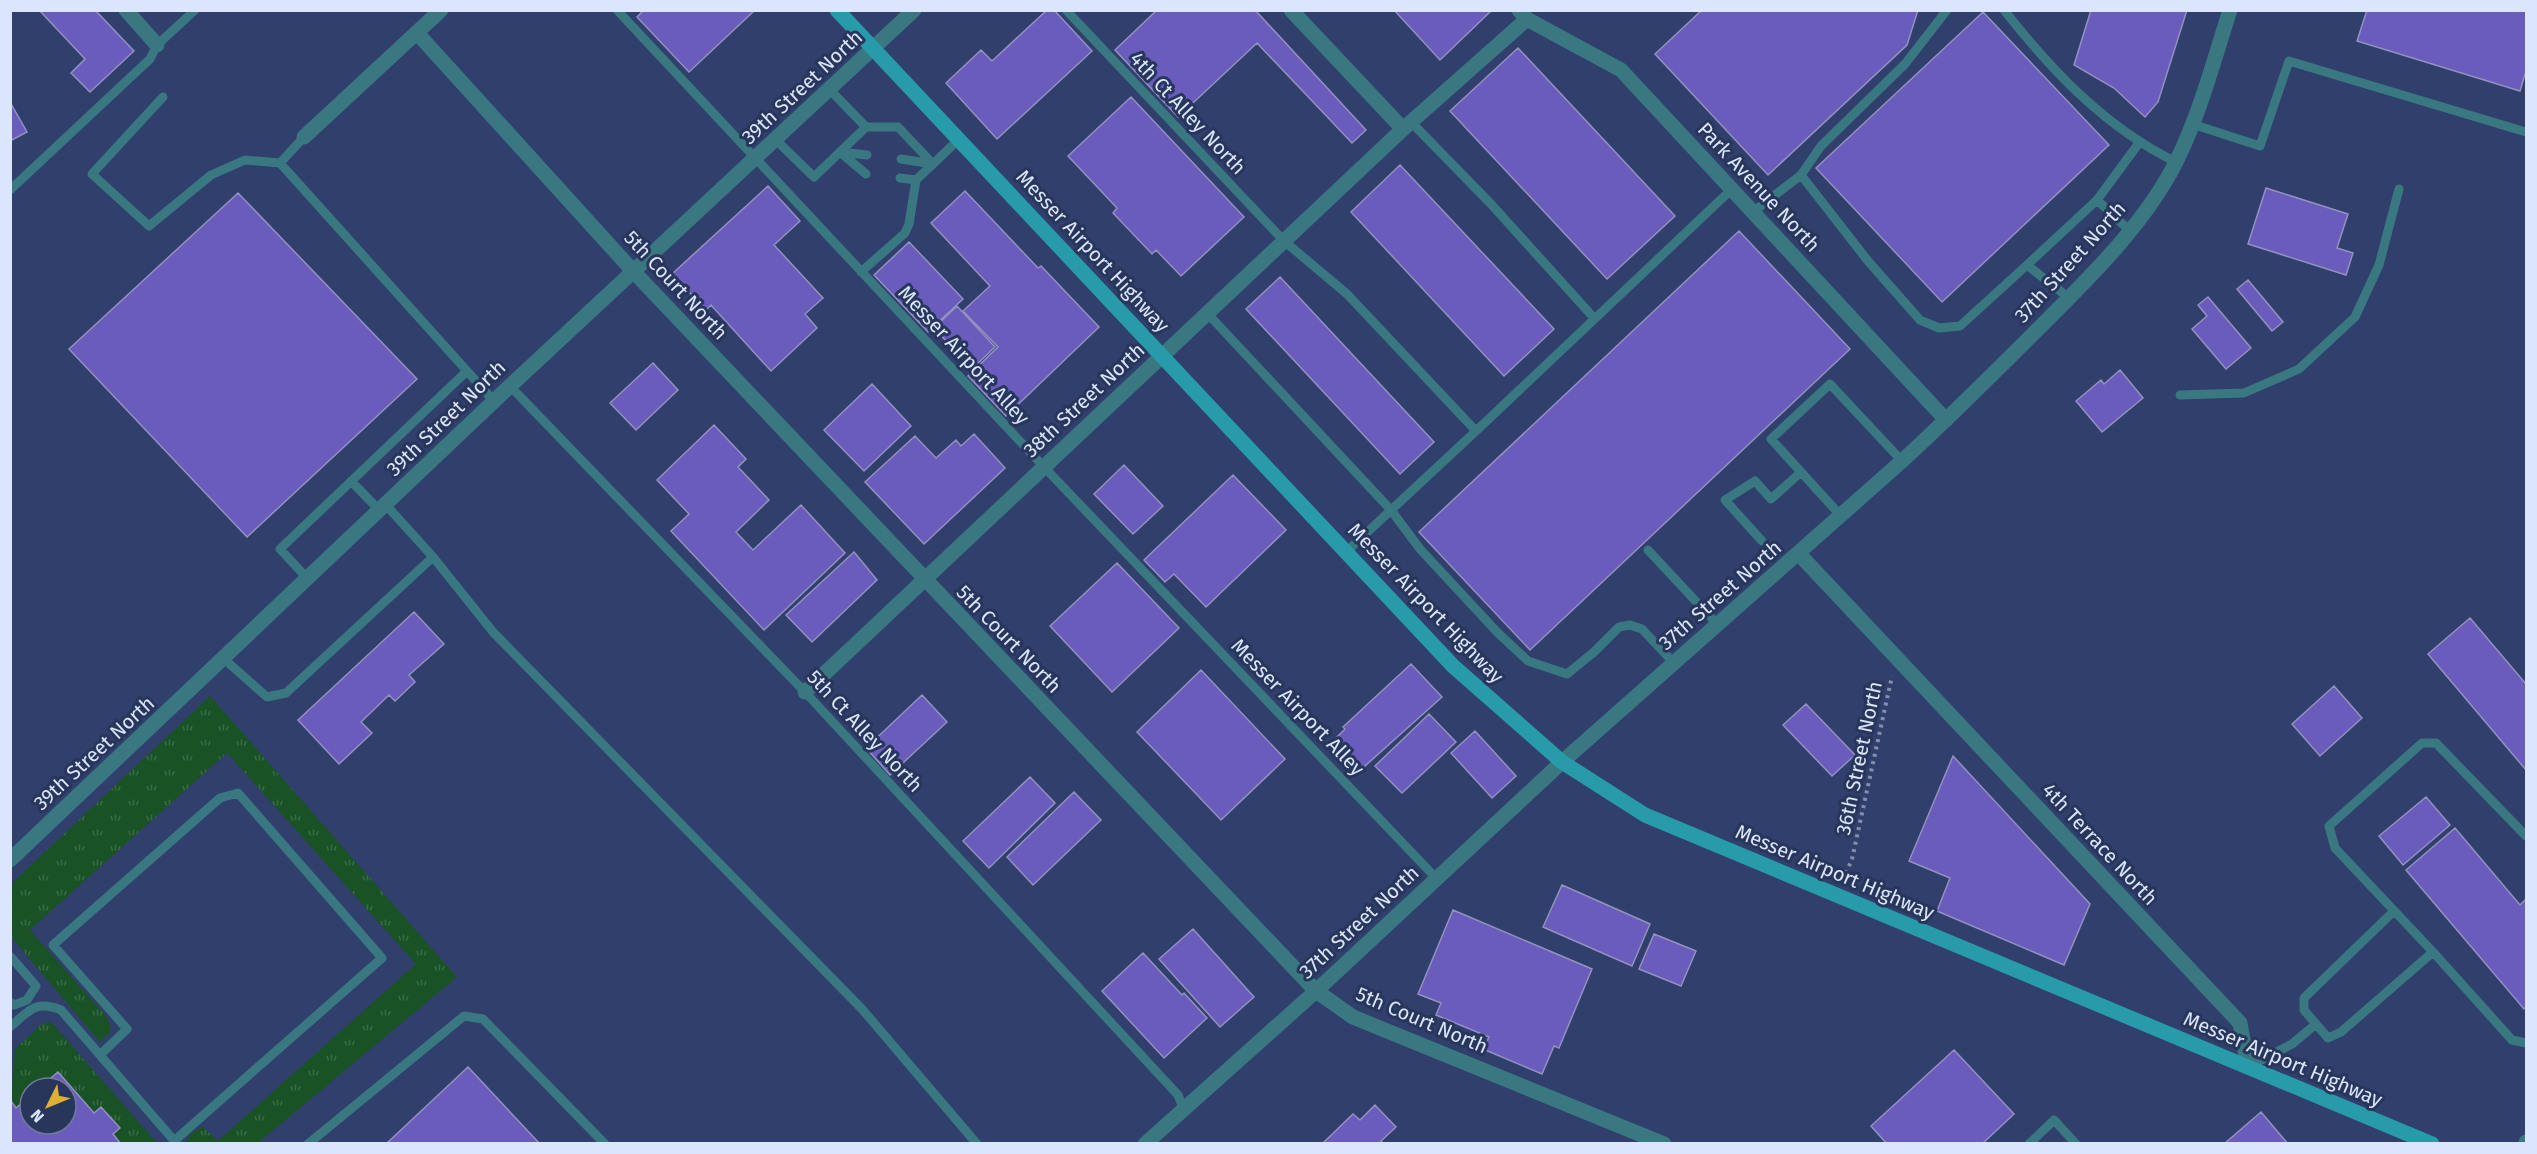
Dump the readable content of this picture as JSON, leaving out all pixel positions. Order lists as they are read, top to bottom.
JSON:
{
  "streets": {
    "main road": ["Messer Airport Highway"],
    "street": [
      "39th Street North",
      "Park Avenue North",
      "37th Street North",
      "5th Court North",
      "38th Street North",
      "4th Terrace North"
    ],
    "lane": ["4th Ct Alley North", "Messer Airport Alley", "5th Ct Alley North"],
    "path": ["36th Street North"]
  },
  "crossings": [
    ["39th Street North", "Messer Airport Highway"],
    ["39th Street North", "5th Court North"],
    ["39th Street North", "Messer Airport Alley"],
    ["39th Street North", "5th Ct Alley North"],
    ["4th Ct Alley North", "38th Street North"],
    ["Park Avenue North", "37th Street North"],
    ["Park Avenue North", "38th Street North"],
    ["Messer Airport Highway", "37th Street North"],
    ["Messer Airport Highway", "38th Street North"],
    ["Messer Airport Highway", "36th Street North"],
    ["Messer Airport Highway", "4th Terrace North"],
    ["37th Street North", "5th Court North"],
    ["37th Street North", "Messer Airport Alley"],
    ["37th Street North", "5th Ct Alley North"],
    ["37th Street North", "4th Terrace North"],
    ["5th Court North", "38th Street North"],
    ["Messer Airport Alley", "38th Street North"],
    ["38th Street North", "5th Ct Alley North"],
    ["36th Street North", "4th Terrace North"]
  ],
  "north": "bottom left"
}
